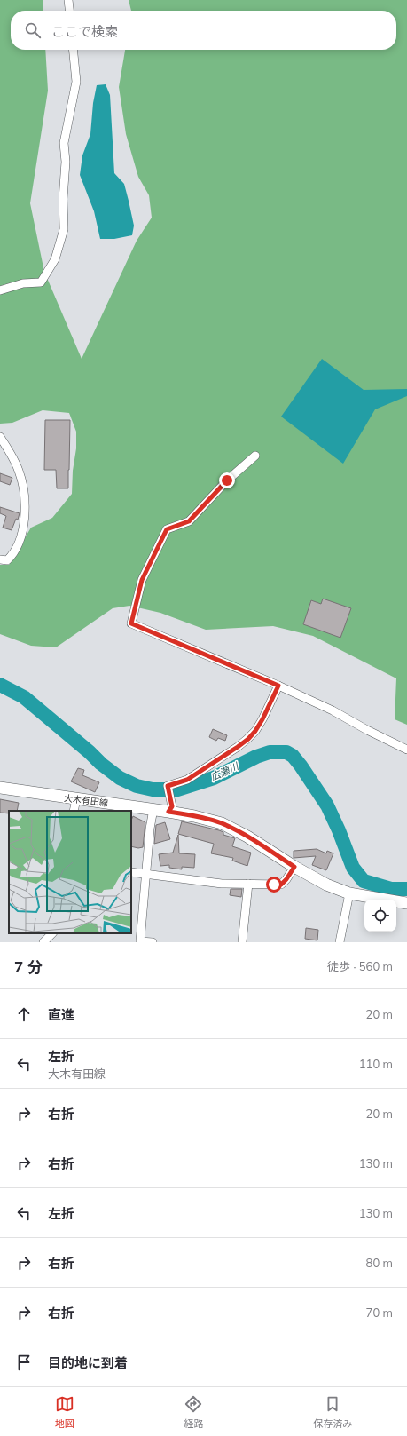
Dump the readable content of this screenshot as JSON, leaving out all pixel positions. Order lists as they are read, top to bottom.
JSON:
{
  "streets": {
    "main road": ["大木有田線"]
  },
  "water": ["広瀬川"],
  "page": {
    "search": "ここで検索",
    "heading": ["7 分", "徒歩 · 560 m"],
    "list": [
      ["直進", "20 m"],
      ["左折", "大木有田線", "110 m"],
      ["右折", "20 m"],
      ["右折", "130 m"],
      ["左折", "130 m"],
      ["右折", "80 m"],
      ["右折", "70 m"],
      "目的地に到着"
    ],
    "nav": ["地図", "経路", "保存済み"]
  }
}
